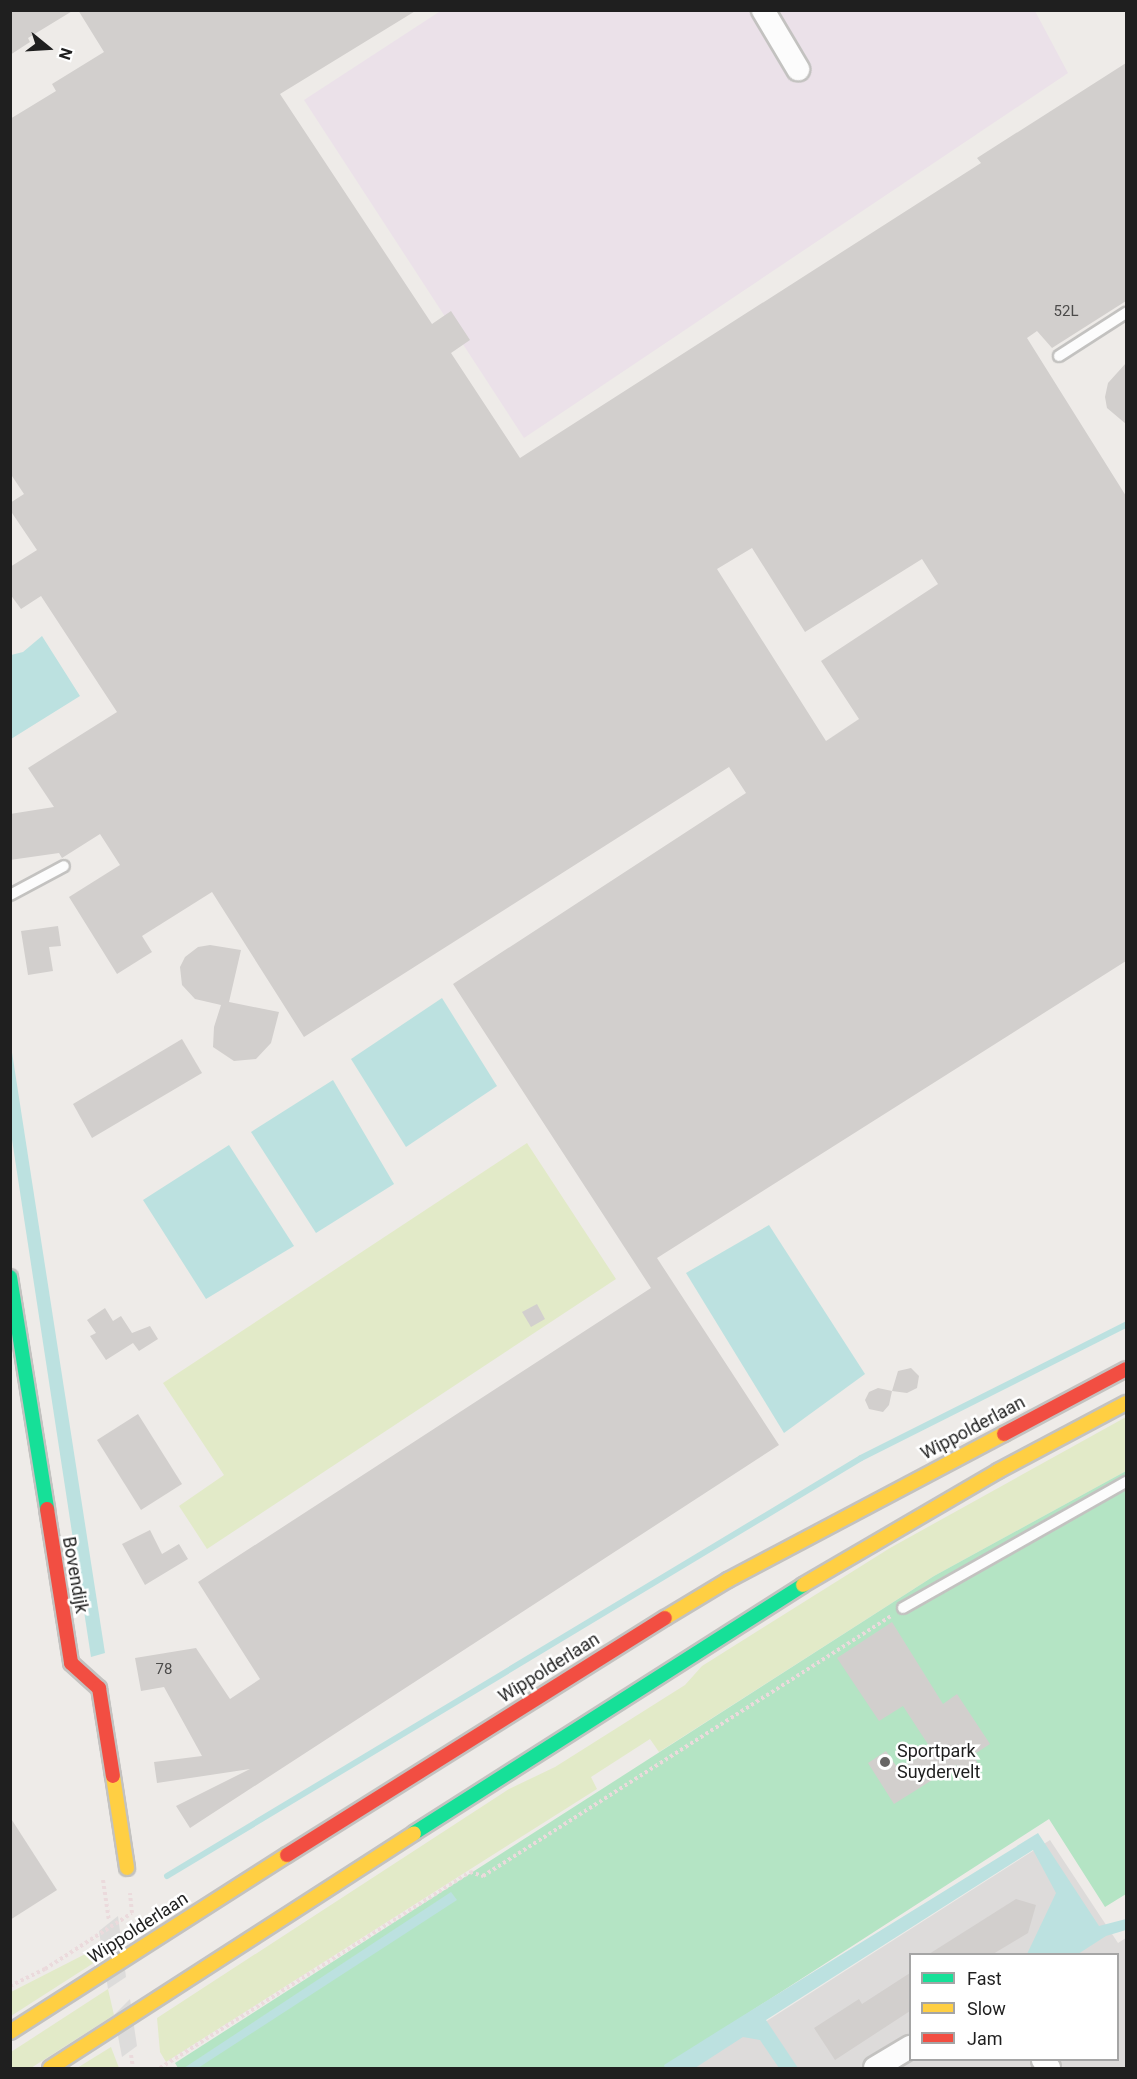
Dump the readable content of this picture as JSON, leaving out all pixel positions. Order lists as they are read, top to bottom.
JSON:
{
  "streets": {
    "main road": ["Wippolderlaan", "Bovendijk"]
  },
  "places": ["Sportpark Suydervelt"],
  "house_numbers": ["52L", "78"],
  "legend": ["Fast", "Slow", "Jam"],
  "north": "right"
}
